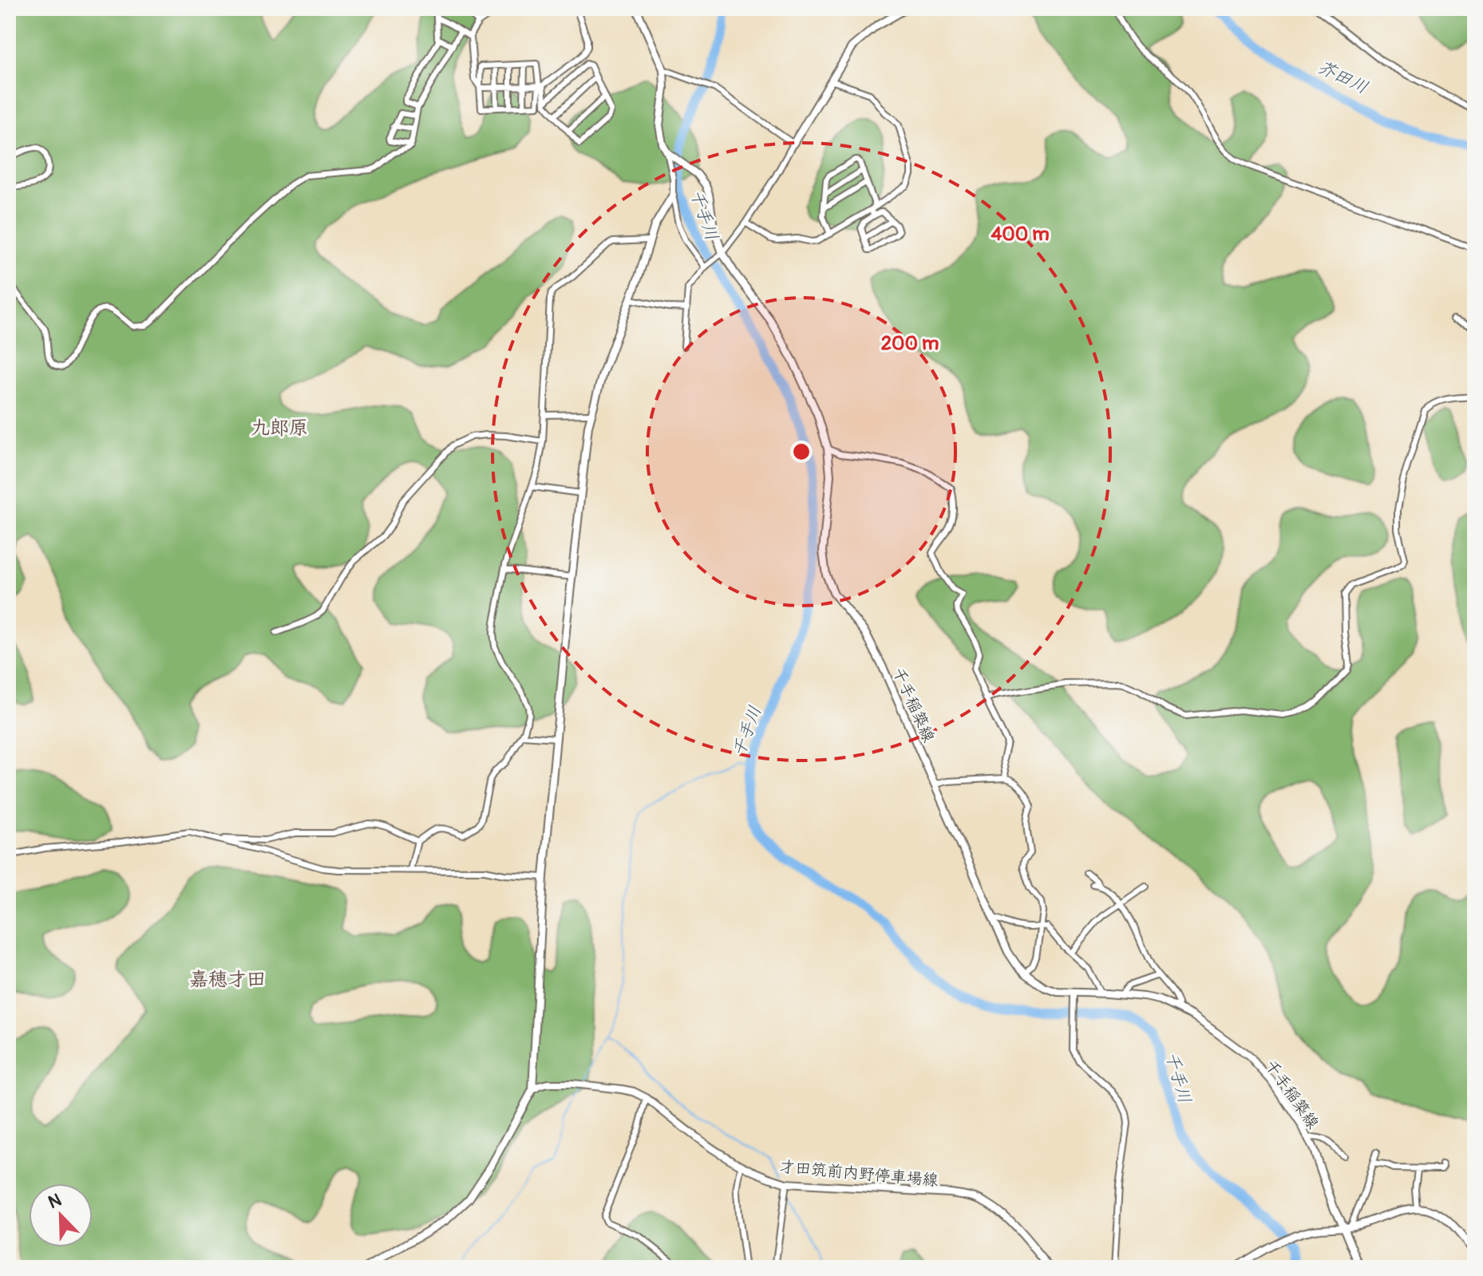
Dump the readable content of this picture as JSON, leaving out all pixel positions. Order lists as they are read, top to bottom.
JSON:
{
  "streets": {
    "main road": ["千手稲築線", "才田筑前内野停車場線"]
  },
  "districts": ["九郎原", "嘉穂才田"],
  "water": ["芥田川", "千手川"],
  "north": "top left",
  "rings": ["400 m", "200 m"]
}
